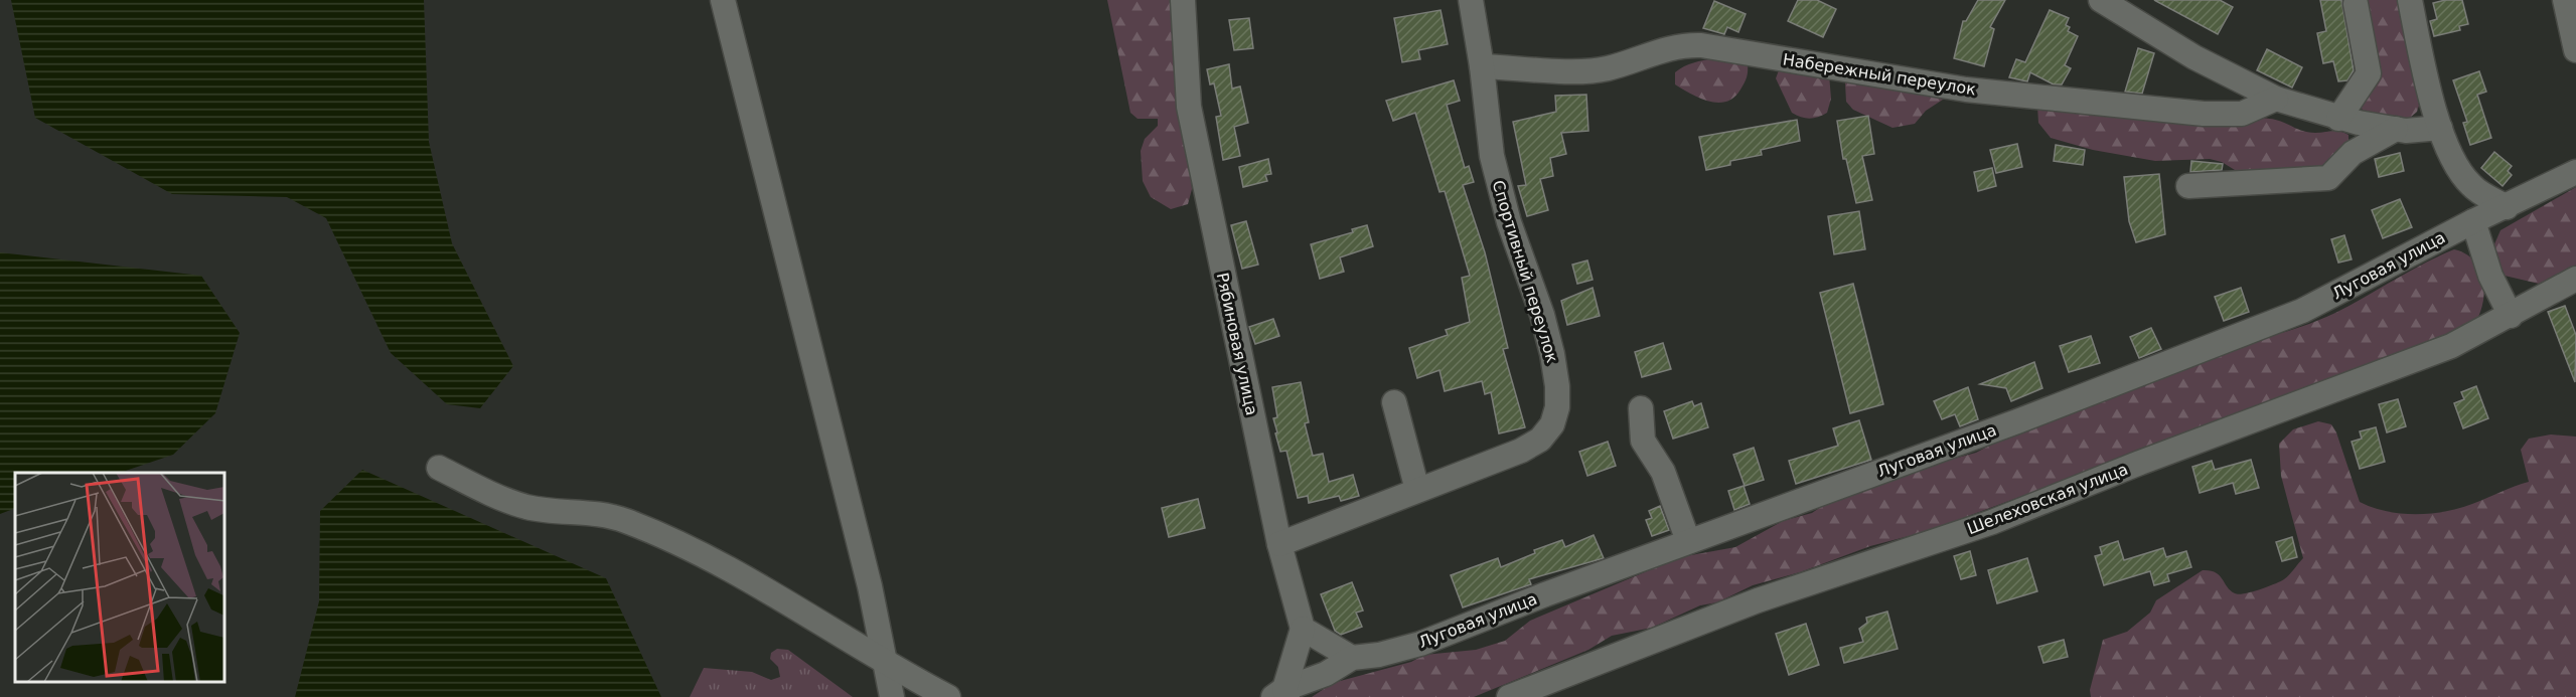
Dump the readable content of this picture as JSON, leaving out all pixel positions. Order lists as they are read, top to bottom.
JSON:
{
  "streets": {
    "street": [
      "Набережный переулок",
      "Луговая улица",
      "Спортивный переулок",
      "Рябиновая улица",
      "Шелеховская улица"
    ]
  },
  "crossings": [
    ["Набережный переулок", "Спортивный переулок"],
    ["Спортивный переулок", "Рябиновая улица"]
  ]
}
